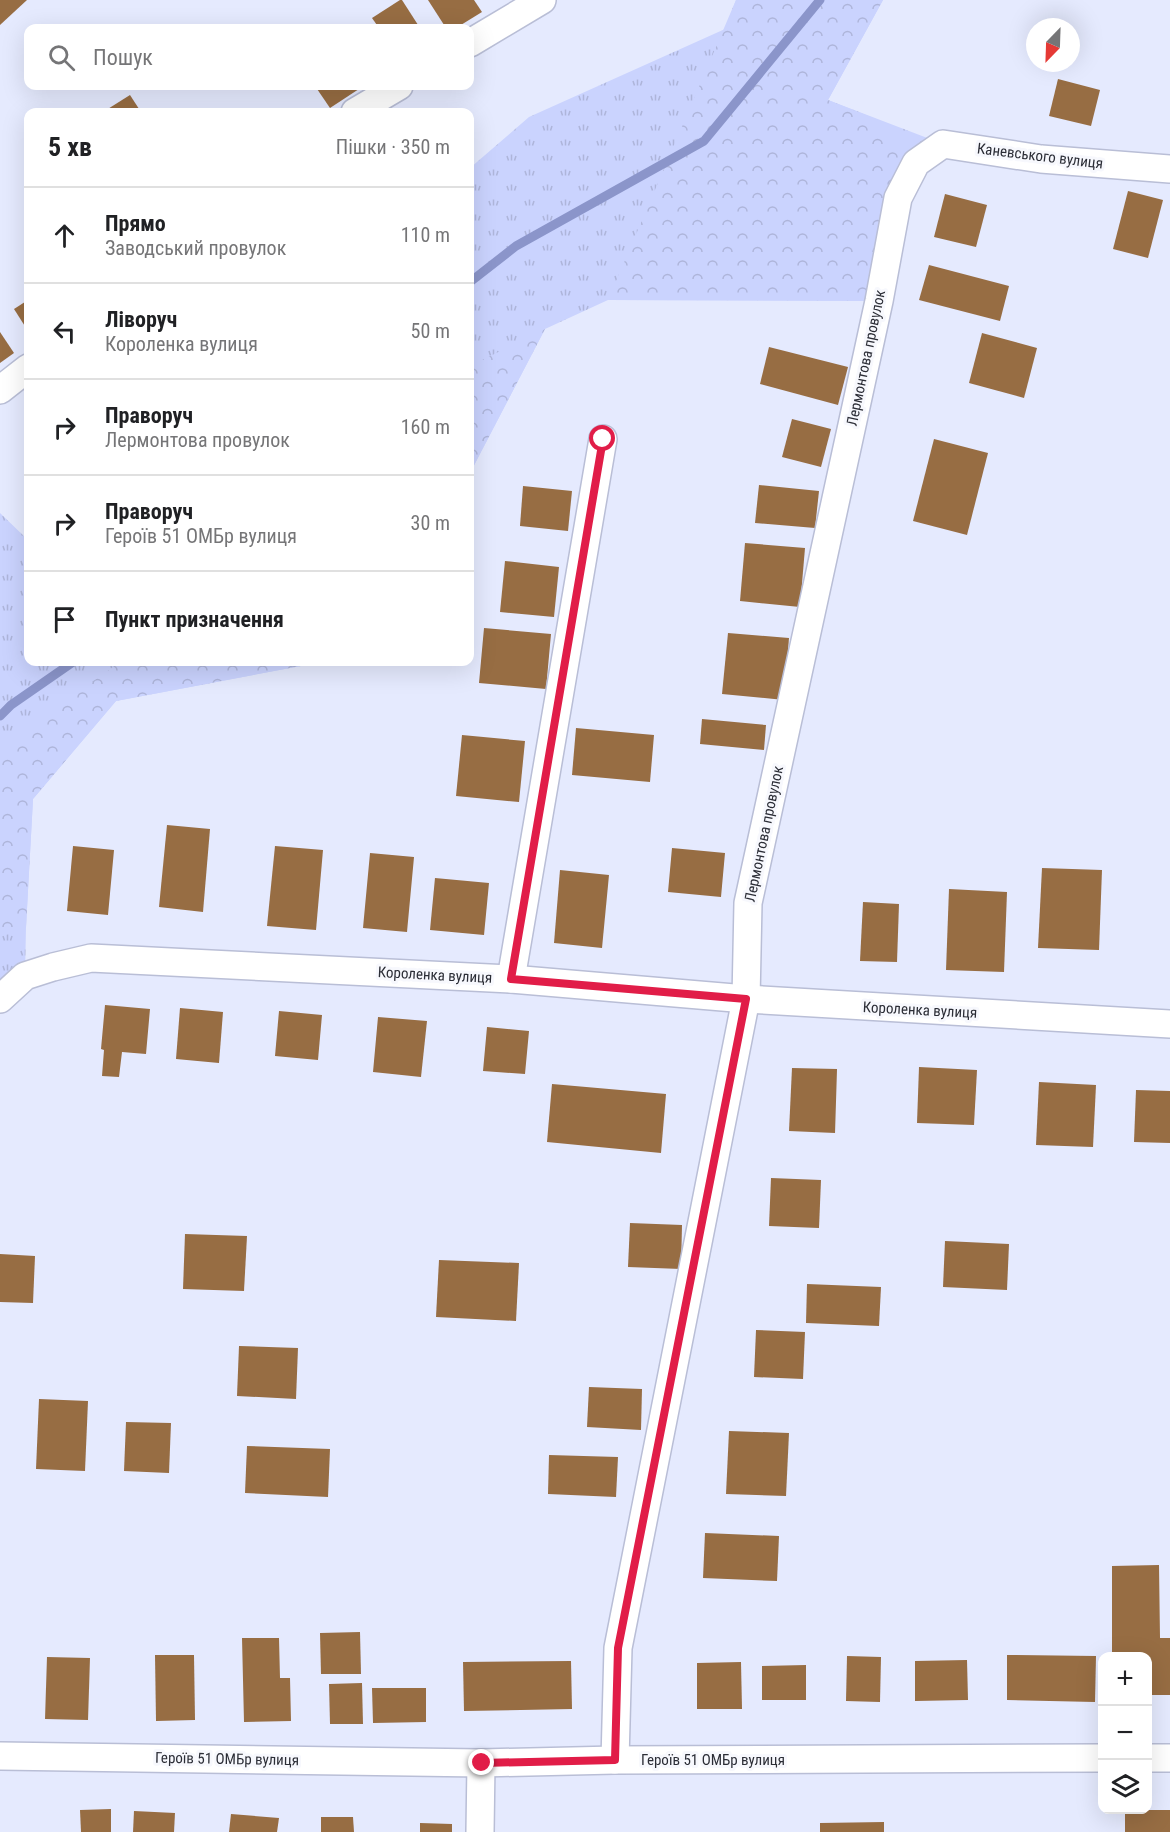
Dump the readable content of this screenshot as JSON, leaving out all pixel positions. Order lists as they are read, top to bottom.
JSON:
{
  "streets": {
    "street": [
      "Каневського вулиця",
      "Лермонтова провулок",
      "Короленка вулиця",
      "Героїв 51 ОМБр вулиця"
    ]
  },
  "crossings": [
    ["Каневського вулиця", "Лермонтова провулок"],
    ["Лермонтова провулок", "Короленка вулиця"],
    ["Лермонтова провулок", "Героїв 51 ОМБр вулиця"]
  ],
  "north": "bottom left",
  "page": {
    "search": "Пошук",
    "heading": ["5 хв", "Пішки · 350 m"],
    "list": [
      ["Прямо", "Заводський провулок", "110 m"],
      ["Ліворуч", "Короленка вулиця", "50 m"],
      ["Праворуч", "Лермонтова провулок", "160 m"],
      ["Праворуч", "Героїв 51 ОМБр вулиця", "30 m"],
      "Пункт призначення"
    ],
    "map_buttons": ["+", "−"]
  }
}
